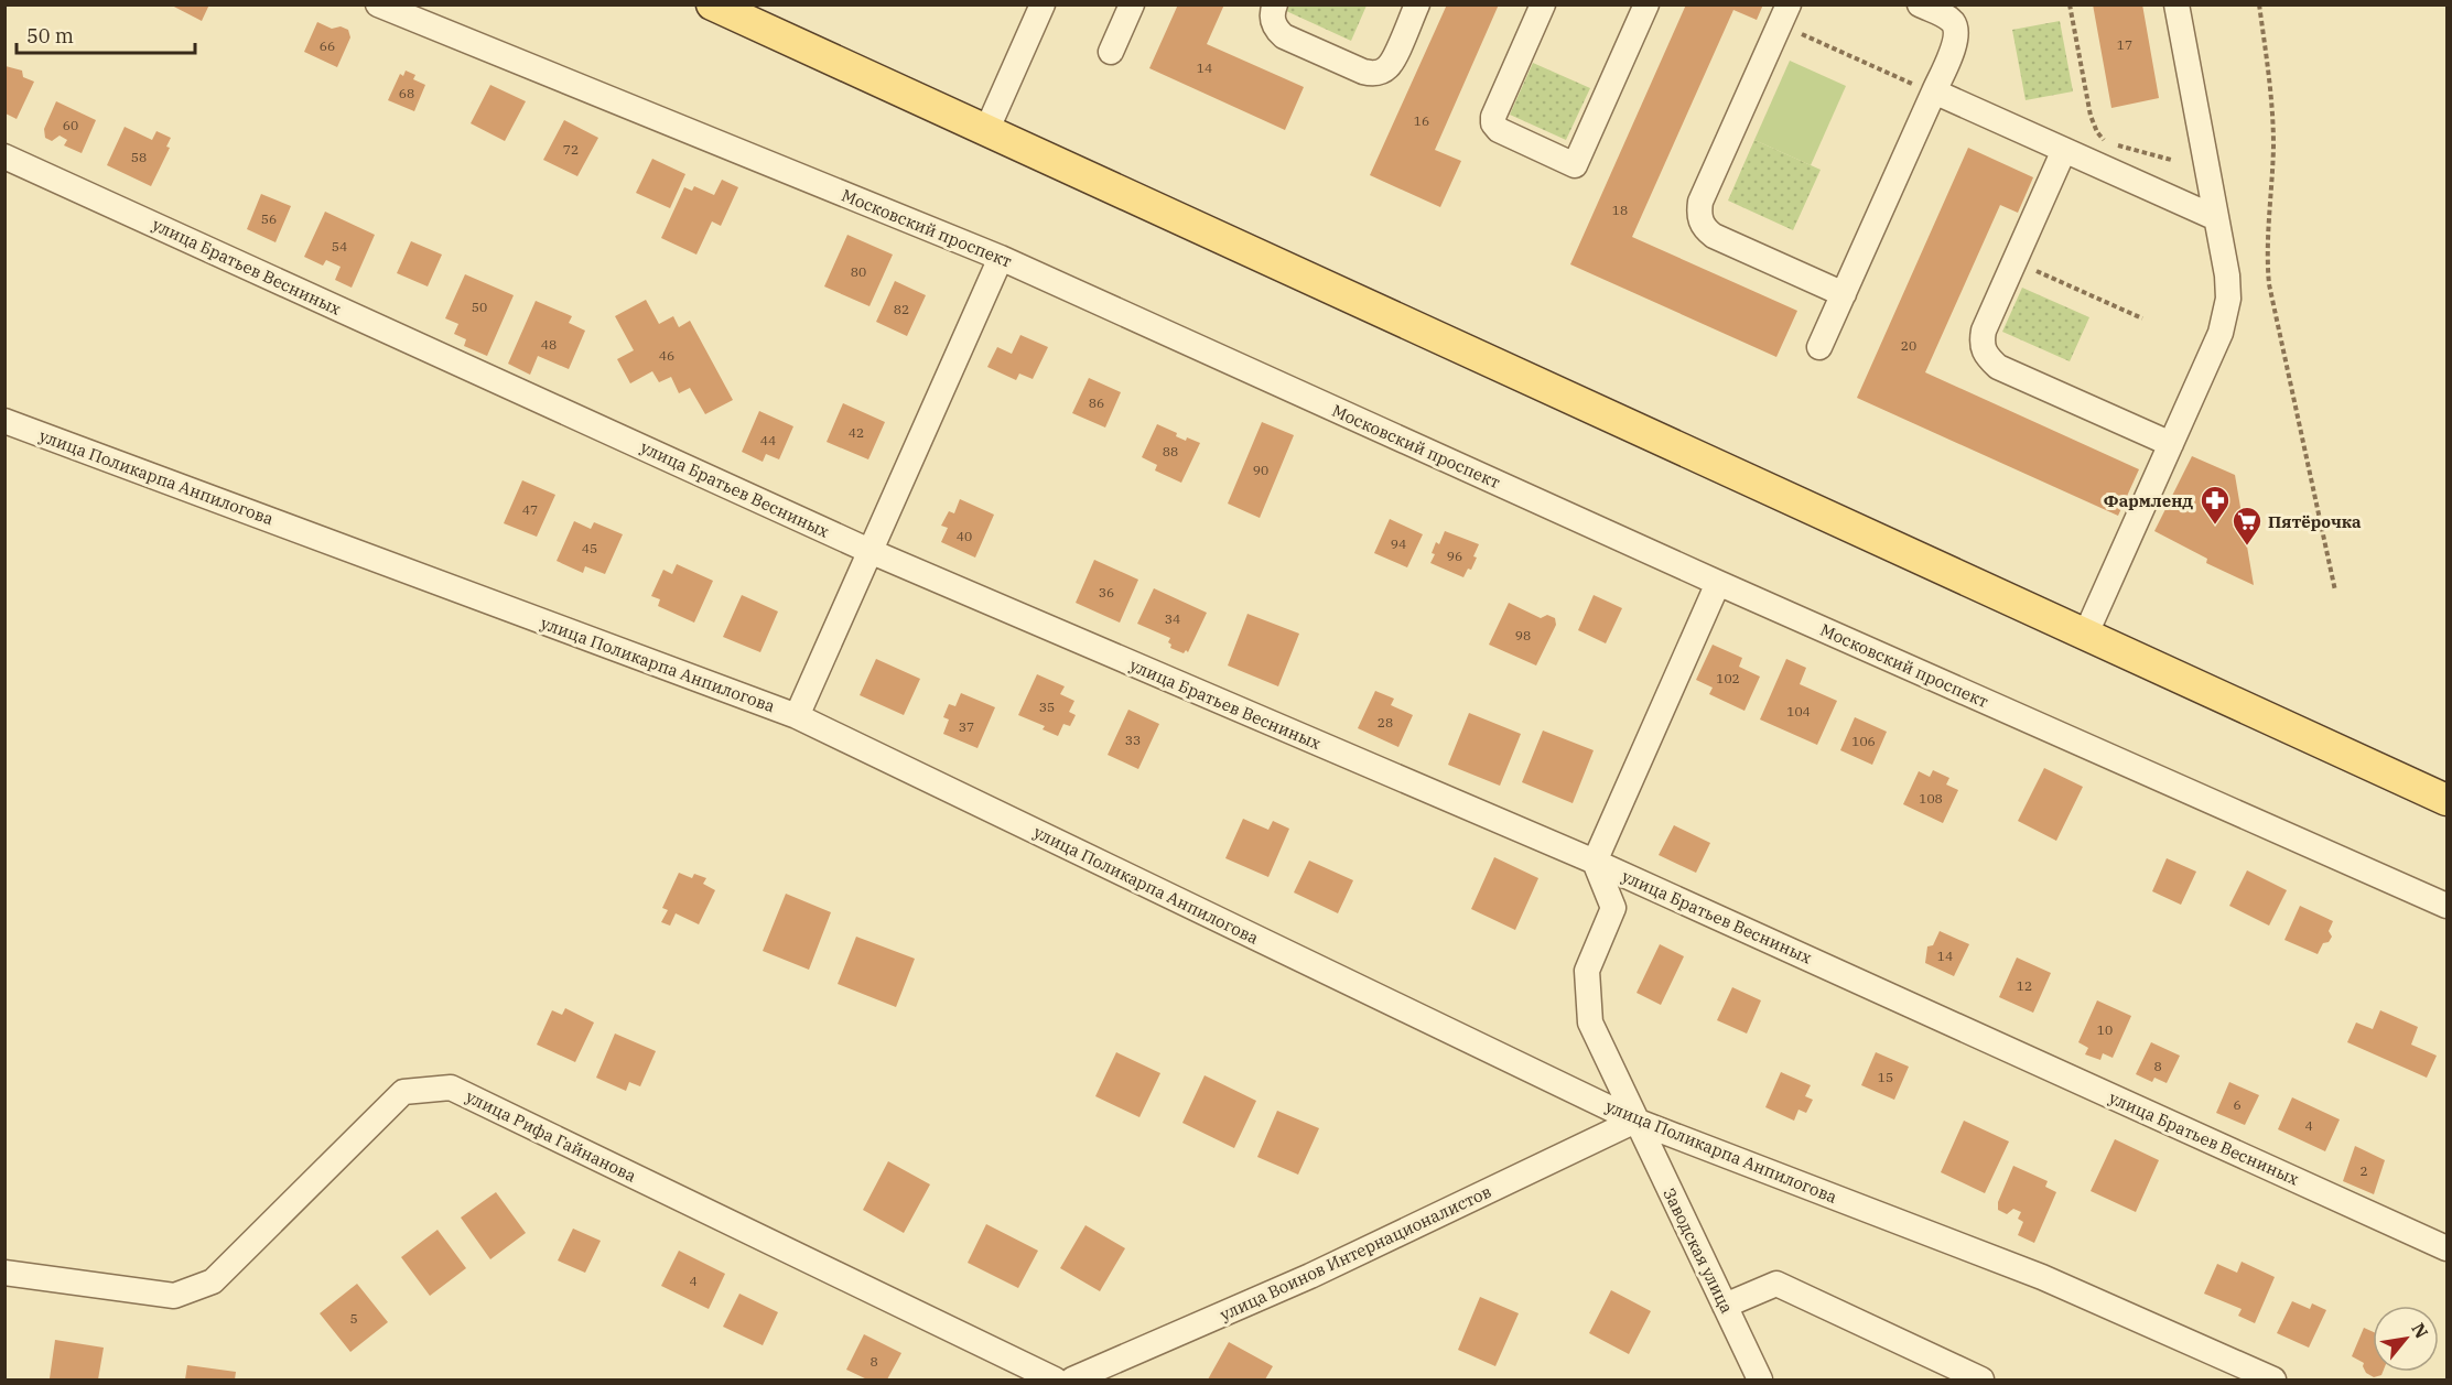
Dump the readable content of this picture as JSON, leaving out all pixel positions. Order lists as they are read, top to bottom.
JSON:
{
  "streets": {
    "street": [
      "Московский проспект",
      "улица Братьев Весниных",
      "улица Поликарпа Анпилогова",
      "улица Рифа Гайнанова",
      "Заводская улица",
      "улица Воинов Интернационалистов"
    ]
  },
  "crossings": [
    ["улица Братьев Весниных", "Заводская улица"],
    ["улица Поликарпа Анпилогова", "Заводская улица"],
    ["улица Поликарпа Анпилогова", "улица Воинов Интернационалистов"],
    ["Заводская улица", "улица Воинов Интернационалистов"]
  ],
  "places": {
    "pharmacy": ["Фармленд"],
    "supermarket": ["Пятёрочка"]
  },
  "house_numbers": [
    "17",
    "66",
    "14",
    "68",
    "16",
    "60",
    "72",
    "58",
    "18",
    "56",
    "54",
    "80",
    "50",
    "82",
    "48",
    "20",
    "46",
    "86",
    "42",
    "44",
    "88",
    "90",
    "47",
    "40",
    "94",
    "45",
    "96",
    "36",
    "34",
    "98",
    "102",
    "35",
    "104",
    "28",
    "37",
    "33",
    "106",
    "108",
    "14",
    "12",
    "10",
    "8",
    "15",
    "6",
    "4",
    "2",
    "4",
    "5",
    "8"
  ],
  "scale_bar": "50 m",
  "north": "top right"
}
